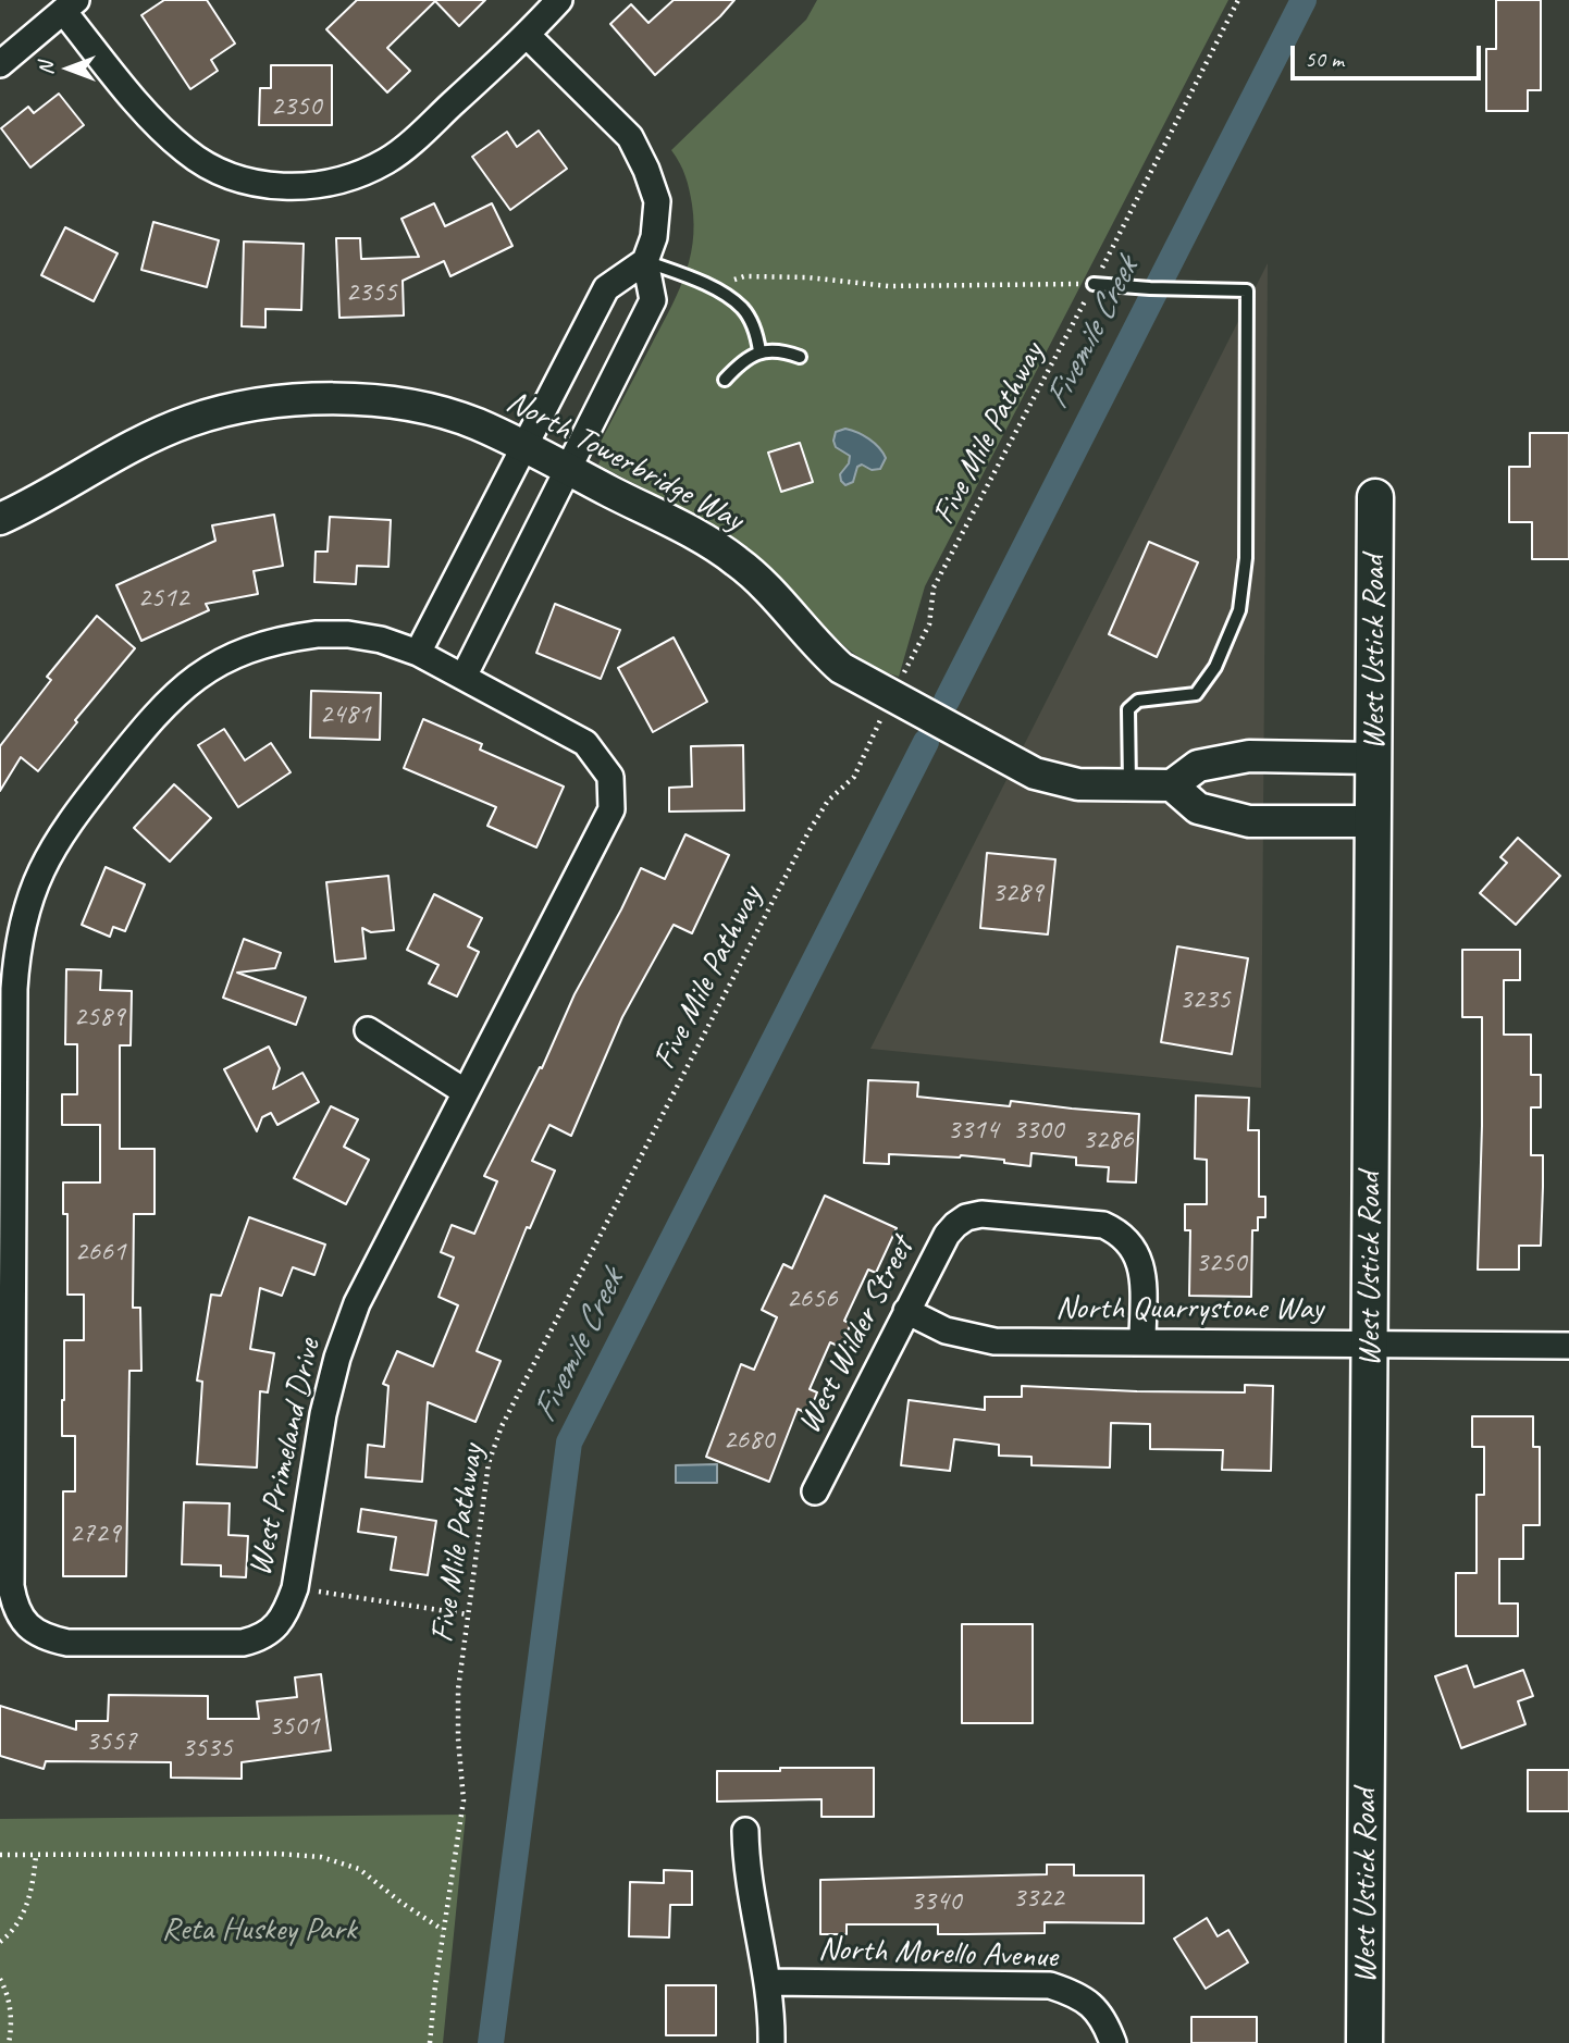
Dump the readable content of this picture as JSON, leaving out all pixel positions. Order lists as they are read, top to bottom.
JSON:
{
  "streets": {
    "main road": ["West Ustick Road"],
    "street": [
      "North Towerbridge Way",
      "North Quarrystone Way",
      "West Wilder Street",
      "West Primeland Drive",
      "North Morello Avenue"
    ],
    "path": ["Five Mile Pathway"]
  },
  "crossings": [
    ["Five Mile Pathway", "North Towerbridge Way"],
    ["West Ustick Road", "North Quarrystone Way"],
    ["North Quarrystone Way", "West Wilder Street"]
  ],
  "water": ["Fivemile Creek"],
  "parks": ["Reta Huskey Park"],
  "house_numbers": [
    "2350",
    "2355",
    "2512",
    "2481",
    "3289",
    "3235",
    "2589",
    "3314",
    "3300",
    "3286",
    "2661",
    "3250",
    "2656",
    "2680",
    "2729",
    "3501",
    "3557",
    "3535",
    "3322",
    "3340"
  ],
  "scale_bar": "50 m",
  "north": "left"
}
